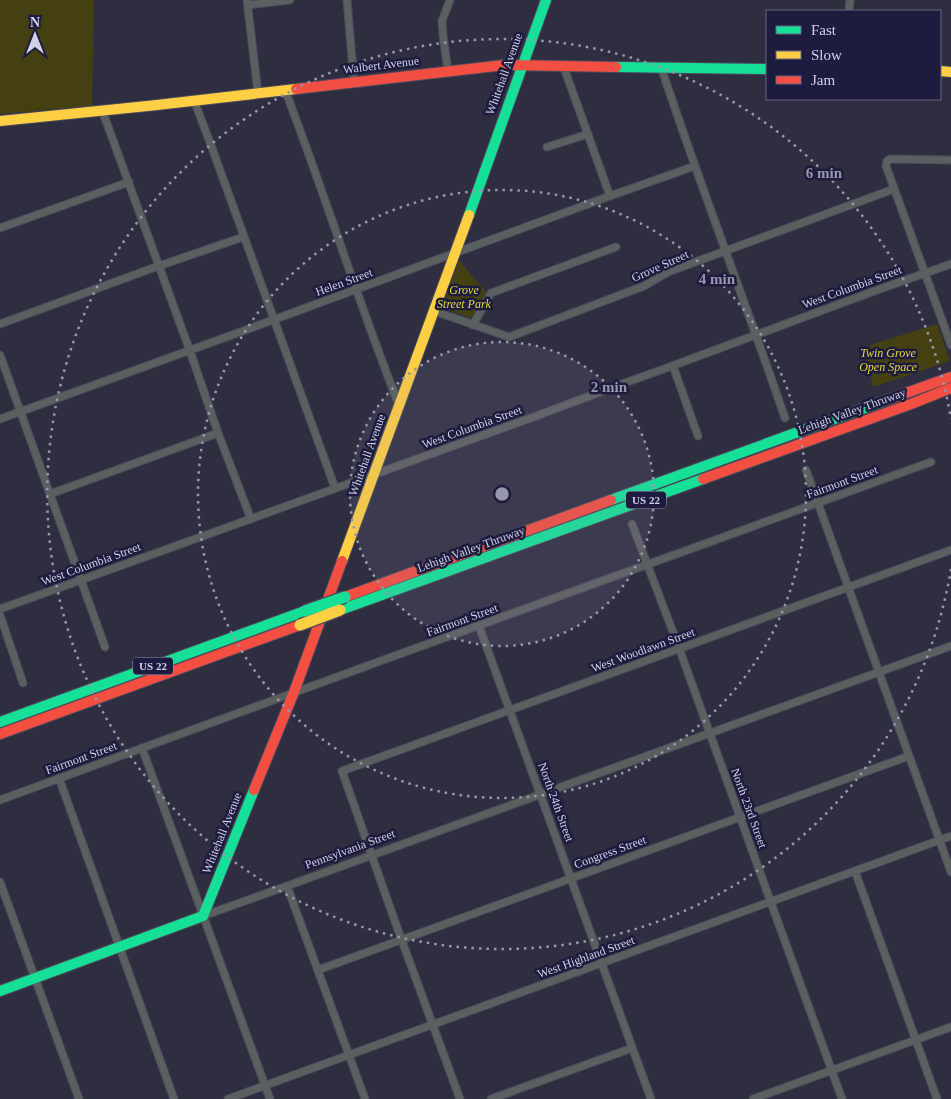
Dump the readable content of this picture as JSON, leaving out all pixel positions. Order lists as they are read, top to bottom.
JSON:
{
  "streets": {
    "main road": [
      "Walbert Avenue",
      "Whitehall Avenue",
      "Lehigh Valley Thruway",
      "US 22",
      "Pennsylvania Street"
    ],
    "street": [
      "Grove Street",
      "Helen Street",
      "West Columbia Street",
      "Fairmont Street",
      "West Woodlawn Street",
      "North 24th Street",
      "North 23rd Street",
      "Congress Street",
      "West Highland Street"
    ]
  },
  "crossings": [
    ["Walbert Avenue", "Whitehall Avenue"],
    ["Whitehall Avenue", "Grove Street"],
    ["Whitehall Avenue", "Helen Street"],
    ["Whitehall Avenue", "West Columbia Street"],
    ["Whitehall Avenue", "Fairmont Street"],
    ["Whitehall Avenue", "Pennsylvania Street"],
    ["Fairmont Street", "North 24th Street"],
    ["Fairmont Street", "North 23rd Street"],
    ["West Woodlawn Street", "North 24th Street"],
    ["West Woodlawn Street", "North 23rd Street"],
    ["West Woodlawn Street", "Pennsylvania Street"],
    ["North 24th Street", "Pennsylvania Street"],
    ["North 24th Street", "Congress Street"],
    ["North 24th Street", "West Highland Street"],
    ["North 23rd Street", "Pennsylvania Street"],
    ["North 23rd Street", "Congress Street"],
    ["North 23rd Street", "West Highland Street"]
  ],
  "parks": ["Grove Street Park", "Twin Grove Open Space"],
  "legend": ["Fast", "Slow", "Jam"],
  "north": "top",
  "rings": ["6 min", "4 min", "2 min"]
}
